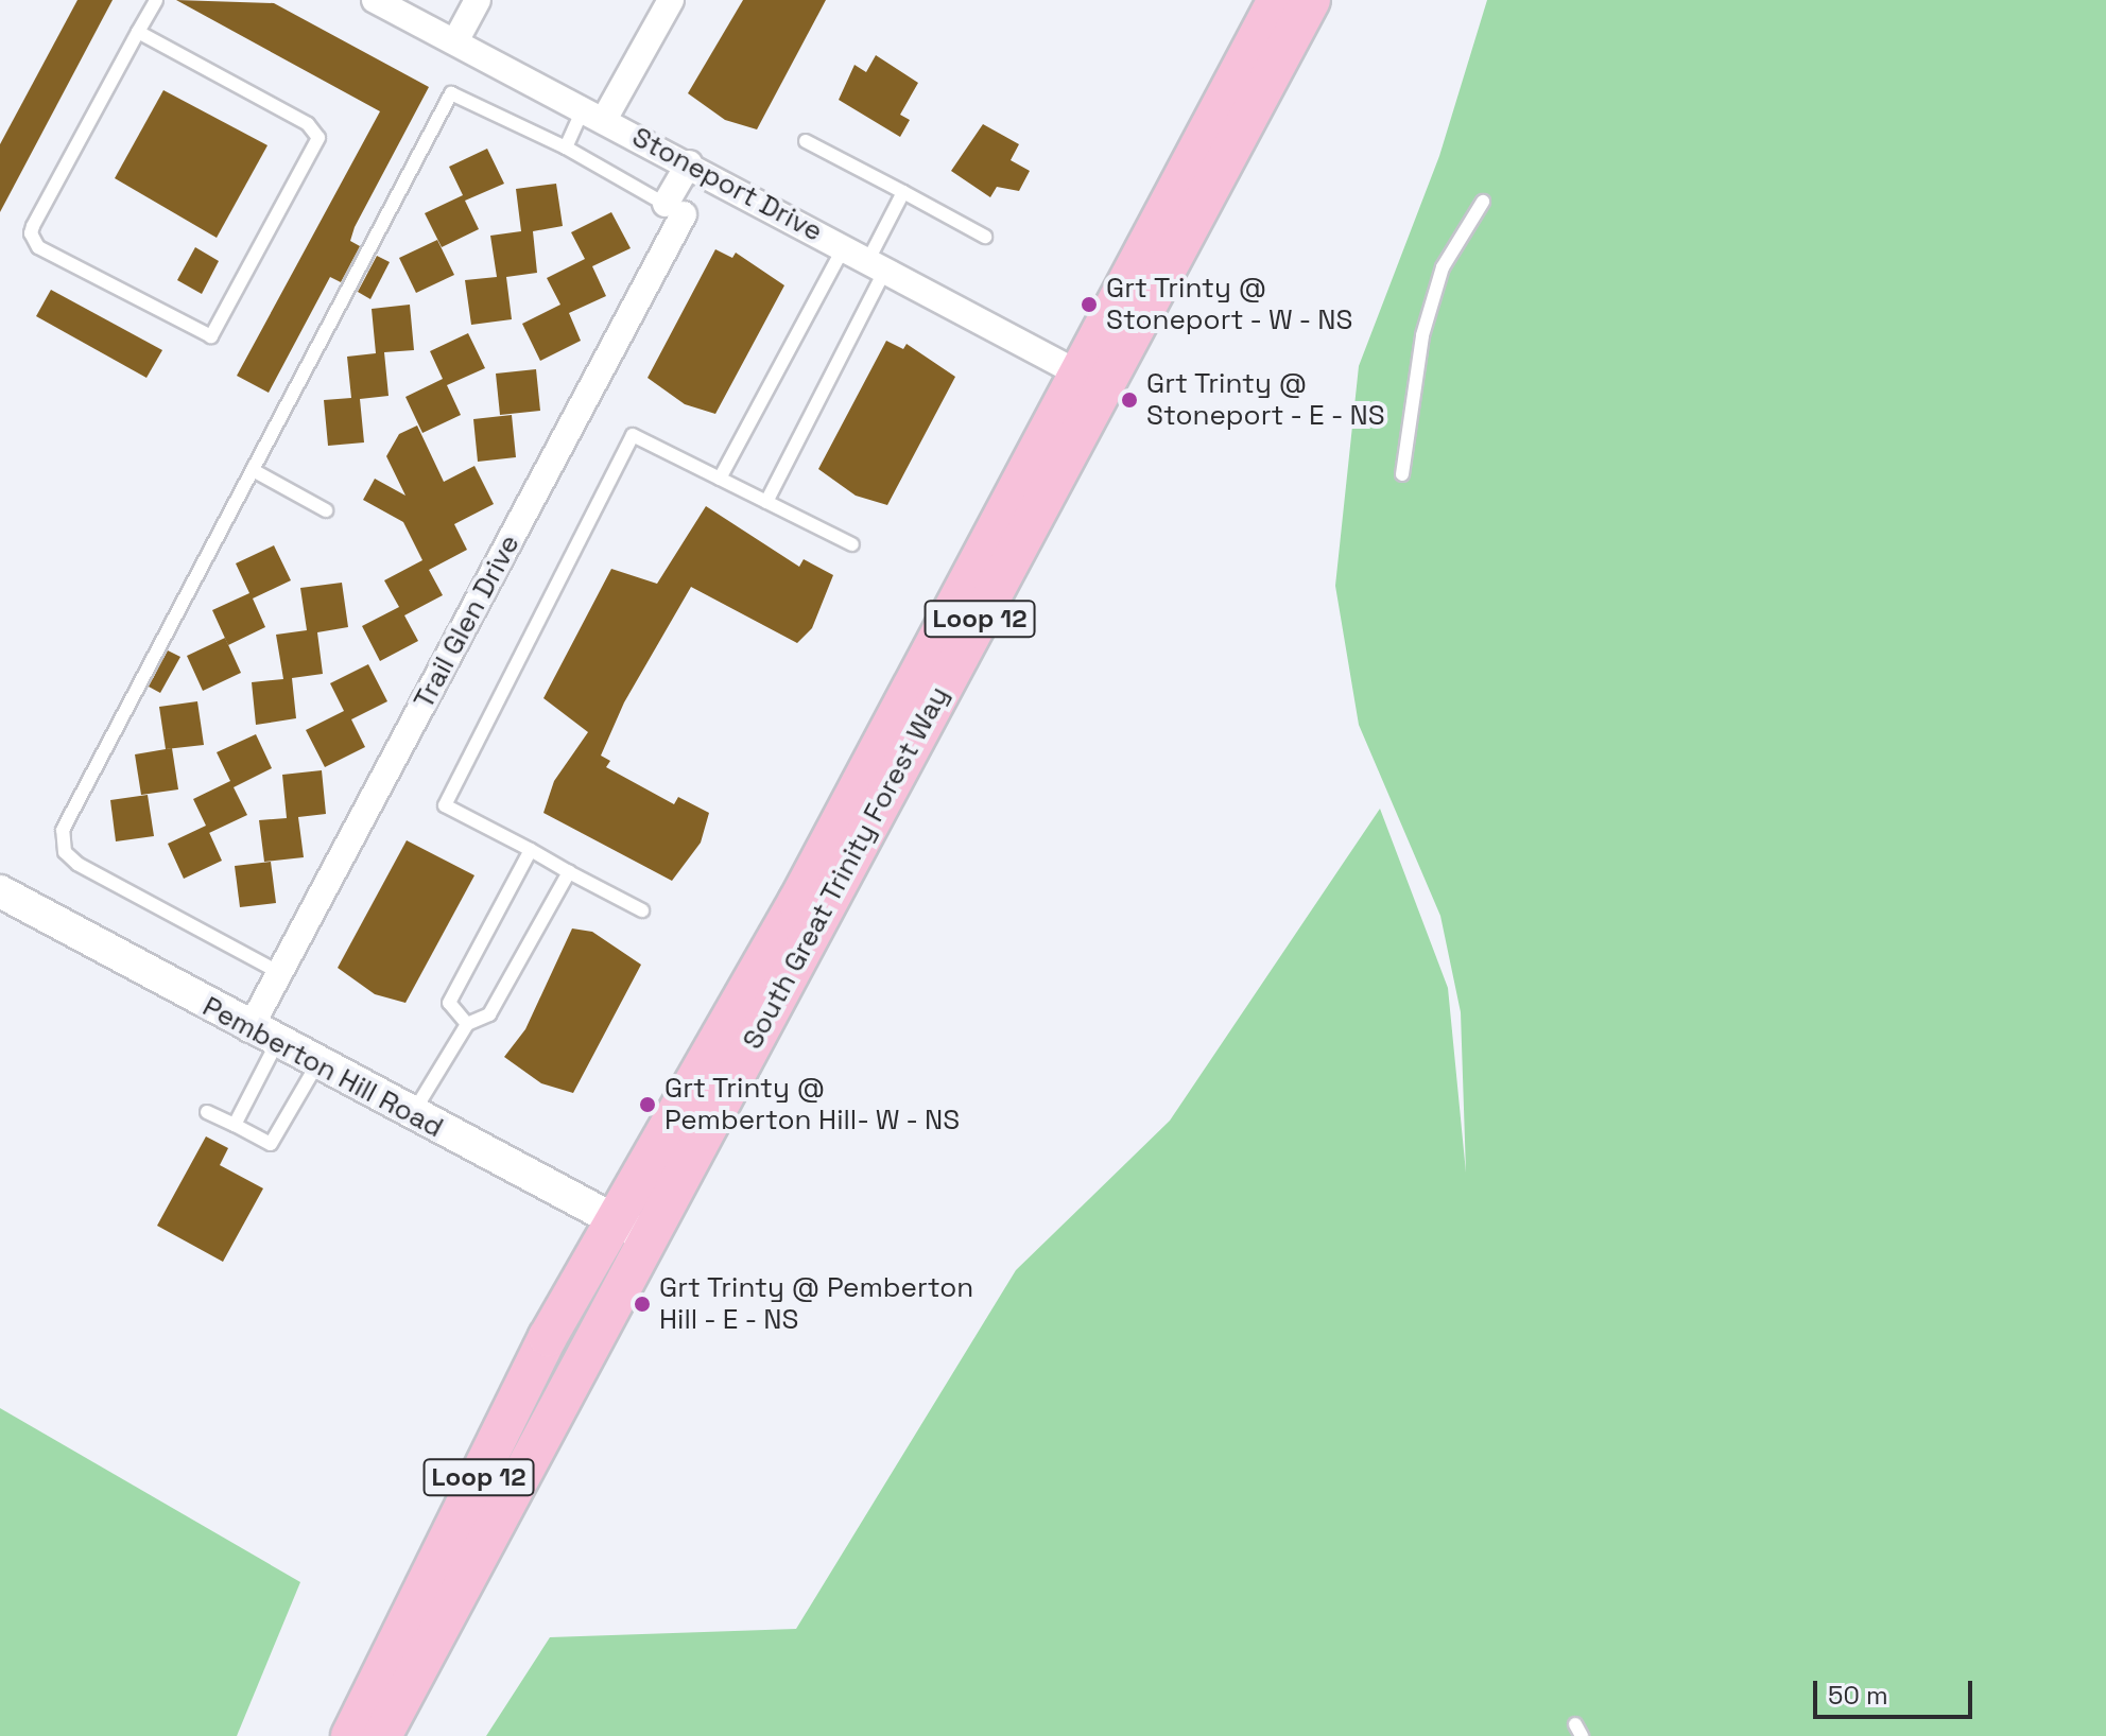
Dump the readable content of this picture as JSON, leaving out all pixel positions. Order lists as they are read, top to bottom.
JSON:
{
  "streets": {
    "main road": ["Loop 12", "South Great Trinity Forest Way"],
    "street": ["Stoneport Drive", "Trail Glen Drive", "Pemberton Hill Road"]
  },
  "crossings": [
    ["Stoneport Drive", "Trail Glen Drive"],
    ["Stoneport Drive", "South Great Trinity Forest Way"],
    ["Trail Glen Drive", "Pemberton Hill Road"],
    ["South Great Trinity Forest Way", "Pemberton Hill Road"]
  ],
  "places": [
    "Grt Trinty @ Stoneport - W - NS",
    "Grt Trinty @ Stoneport - E - NS",
    "Grt Trinty @ Pemberton Hill- W - NS",
    "Grt Trinty @ Pemberton Hill - E - NS"
  ],
  "scale_bar": "50 m"
}
